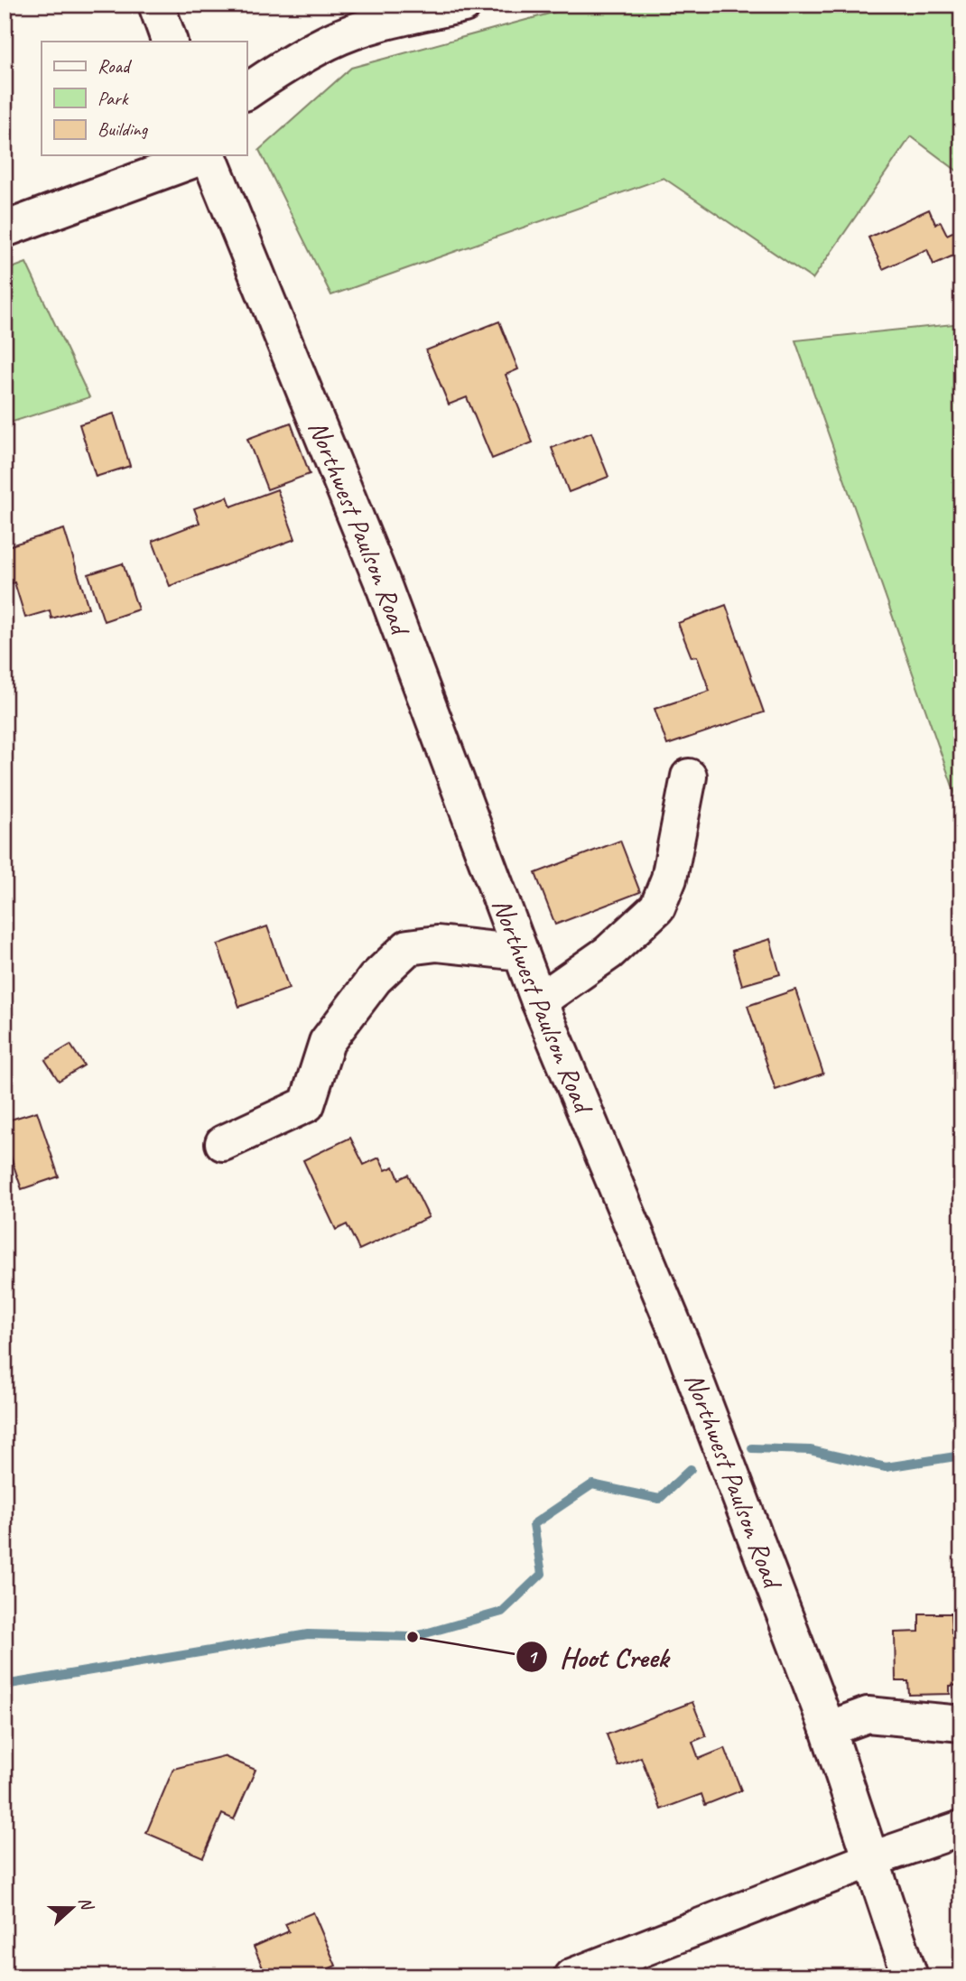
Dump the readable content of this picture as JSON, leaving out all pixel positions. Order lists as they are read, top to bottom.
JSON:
{
  "streets": {
    "street": ["Northwest Paulson Road"]
  },
  "places": ["Hoot Creek"],
  "legend": ["Road", "Park", "Building"],
  "north": "right"
}
